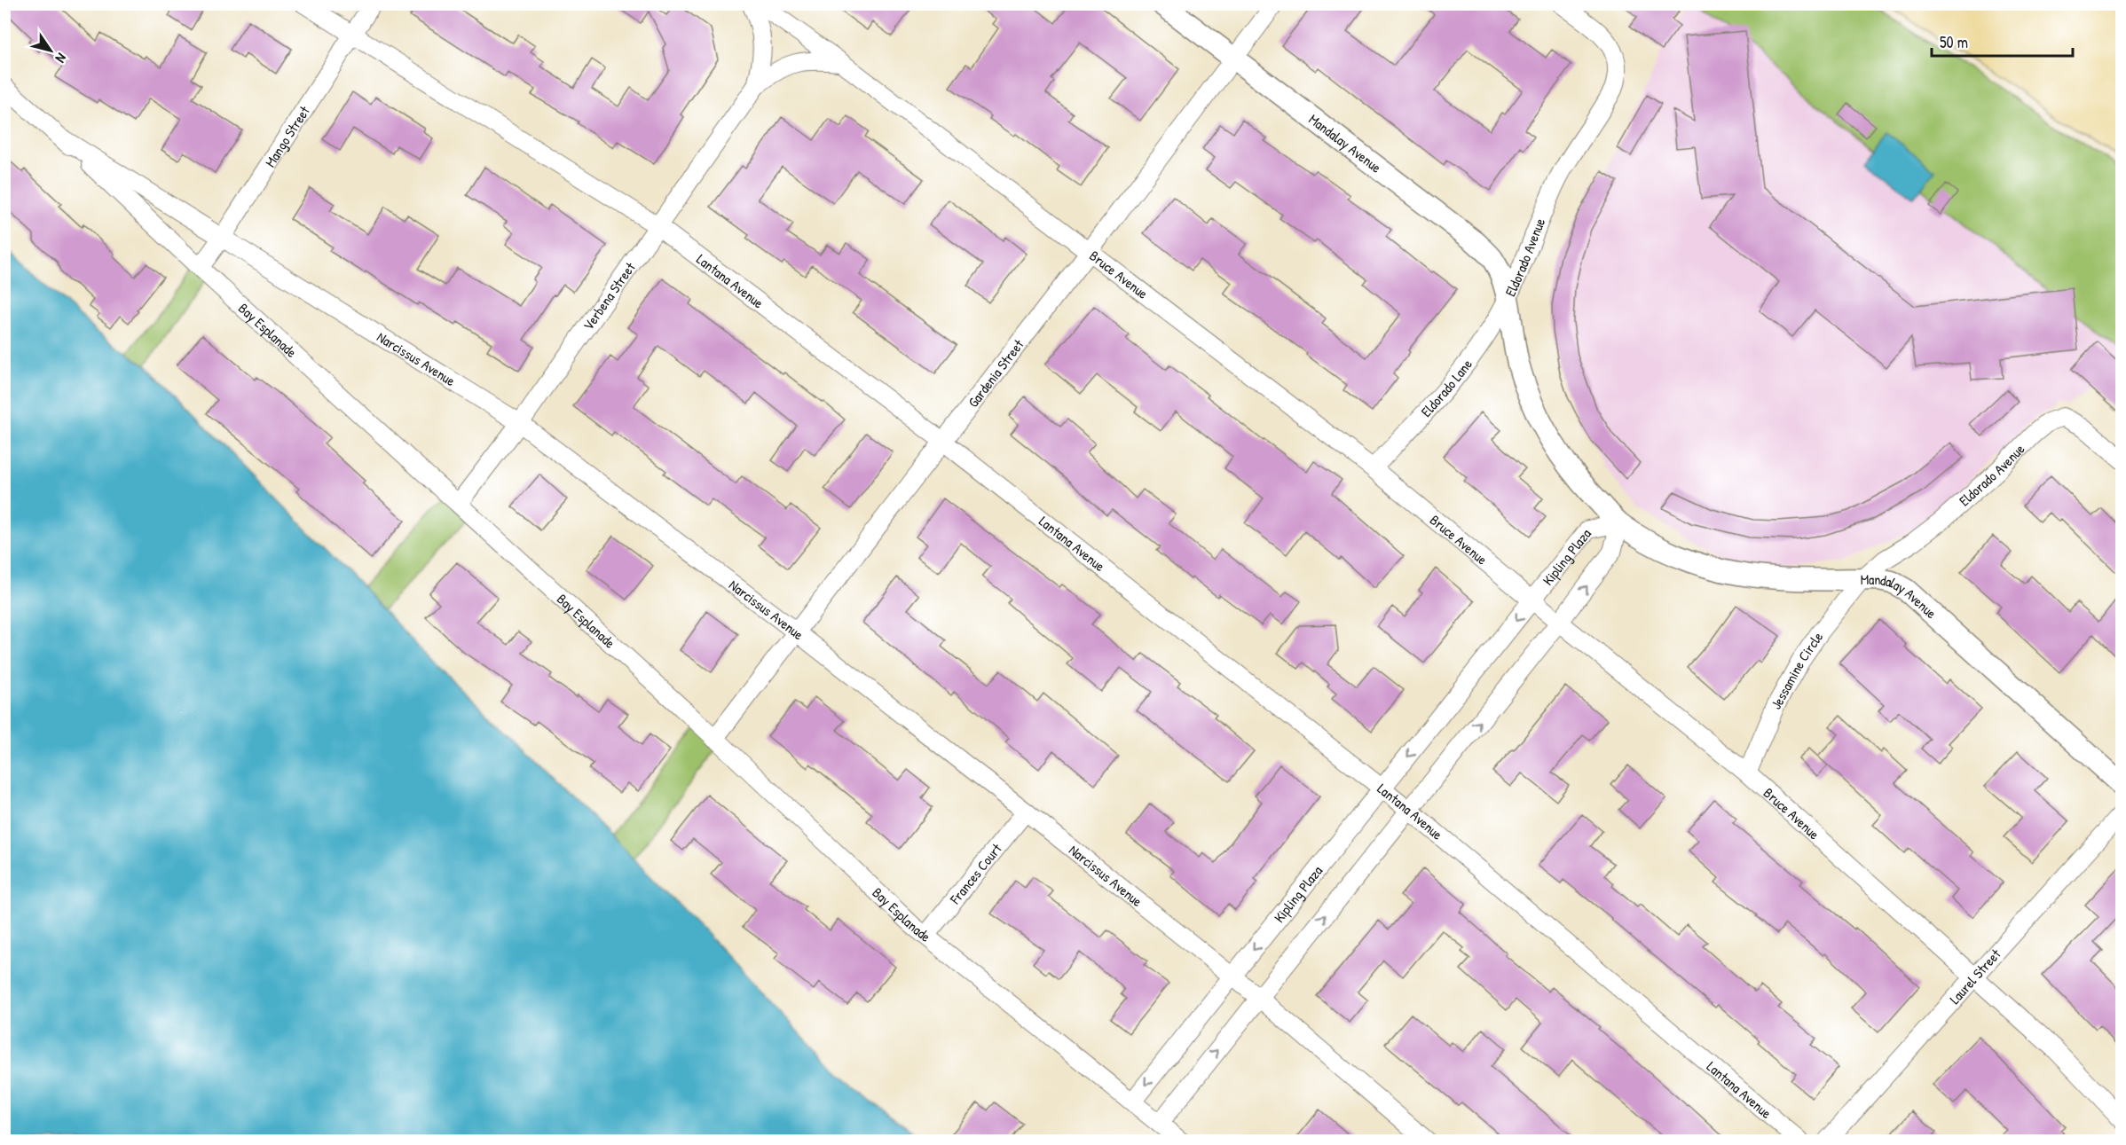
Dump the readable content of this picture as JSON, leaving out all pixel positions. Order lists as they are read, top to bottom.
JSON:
{
  "streets": {
    "street": [
      "Mango Street",
      "Mandalay Avenue",
      "Eldorado Avenue",
      "Bruce Avenue",
      "Lantana Avenue",
      "Verbena Street",
      "Bay Esplanade",
      "Narcissus Avenue",
      "Gardenia Street",
      "Eldorado Lane",
      "Kipling Plaza",
      "Jessamine Circle",
      "Frances Court",
      "Laurel Street"
    ]
  },
  "crossings": [
    ["Mango Street", "Lantana Avenue"],
    ["Mango Street", "Bay Esplanade"],
    ["Mango Street", "Narcissus Avenue"],
    ["Mandalay Avenue", "Eldorado Avenue"],
    ["Mandalay Avenue", "Gardenia Street"],
    ["Mandalay Avenue", "Eldorado Lane"],
    ["Mandalay Avenue", "Kipling Plaza"],
    ["Mandalay Avenue", "Jessamine Circle"],
    ["Eldorado Avenue", "Eldorado Lane"],
    ["Eldorado Avenue", "Kipling Plaza"],
    ["Eldorado Avenue", "Jessamine Circle"],
    ["Bruce Avenue", "Verbena Street"],
    ["Bruce Avenue", "Gardenia Street"],
    ["Bruce Avenue", "Eldorado Lane"],
    ["Bruce Avenue", "Kipling Plaza"],
    ["Bruce Avenue", "Jessamine Circle"],
    ["Bruce Avenue", "Laurel Street"],
    ["Lantana Avenue", "Verbena Street"],
    ["Lantana Avenue", "Gardenia Street"],
    ["Lantana Avenue", "Kipling Plaza"],
    ["Verbena Street", "Bay Esplanade"],
    ["Verbena Street", "Narcissus Avenue"],
    ["Bay Esplanade", "Narcissus Avenue"],
    ["Bay Esplanade", "Gardenia Street"],
    ["Bay Esplanade", "Kipling Plaza"],
    ["Bay Esplanade", "Frances Court"],
    ["Narcissus Avenue", "Gardenia Street"],
    ["Narcissus Avenue", "Kipling Plaza"],
    ["Narcissus Avenue", "Frances Court"]
  ],
  "scale_bar": "50 m",
  "north": "bottom right"
}
